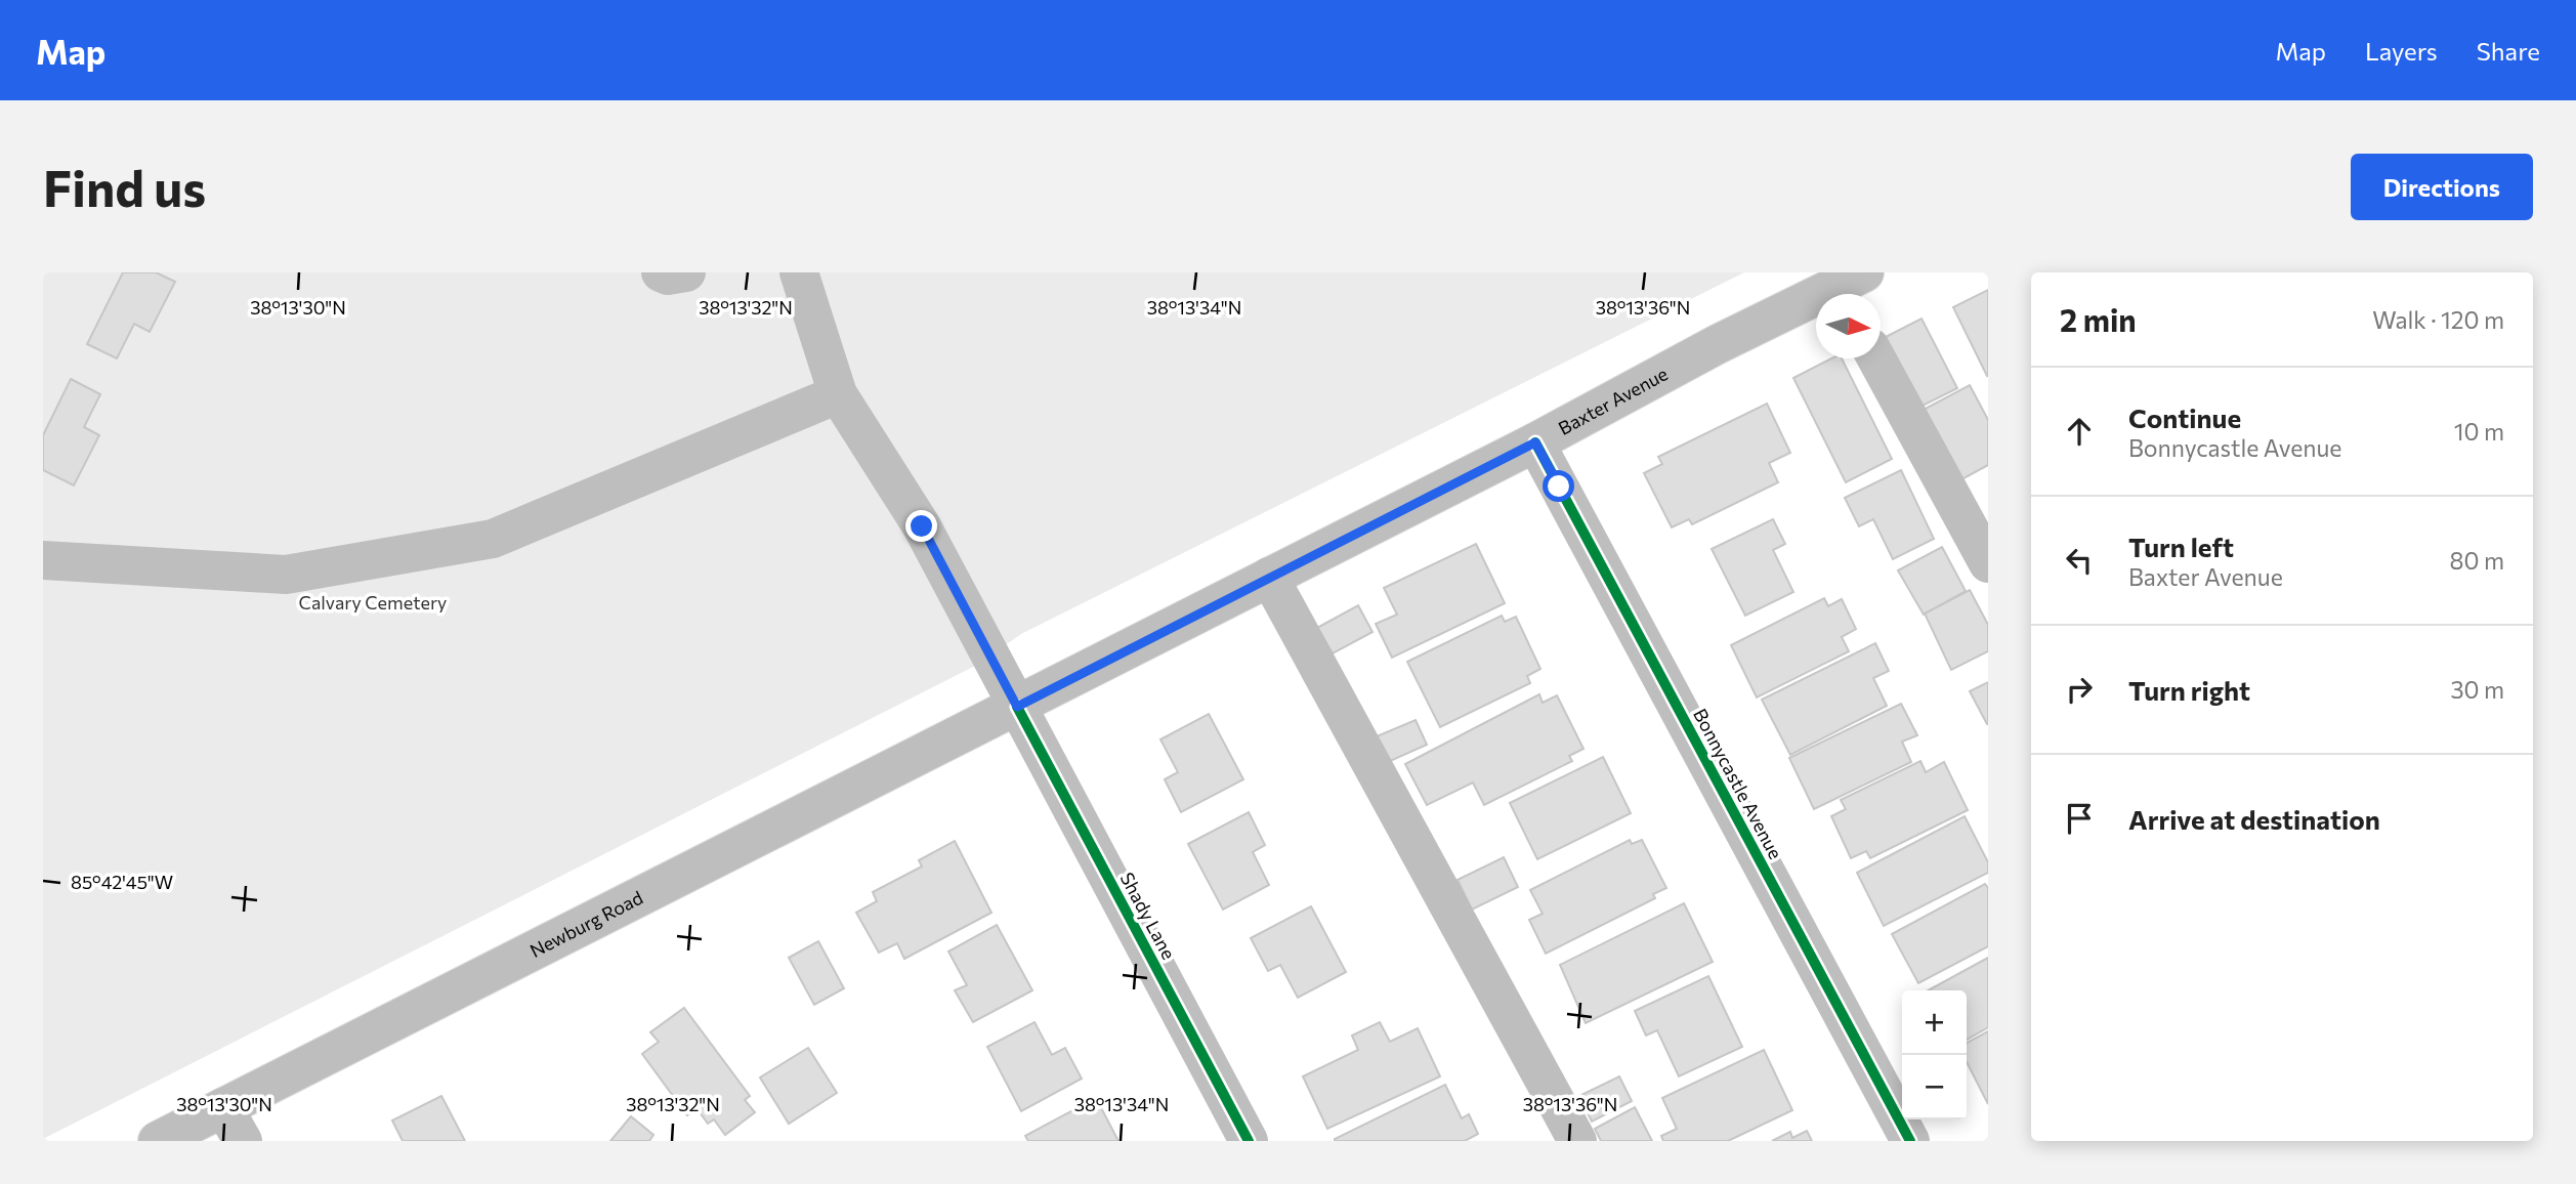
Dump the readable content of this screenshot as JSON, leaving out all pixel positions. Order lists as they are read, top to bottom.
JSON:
{
  "streets": {
    "main road": [
      "Baxter Avenue",
      "Bonnycastle Avenue",
      "Shady Lane",
      "Newburg Road"
    ]
  },
  "crossings": [
    ["Baxter Avenue", "Bonnycastle Avenue"],
    ["Baxter Avenue", "Shady Lane"],
    ["Baxter Avenue", "Newburg Road"],
    ["Shady Lane", "Newburg Road"]
  ],
  "parks": ["Calvary Cemetery"],
  "north": "right",
  "page": {
    "header": "Map",
    "nav": ["Map", "Layers", "Share"],
    "buttons": "Directions",
    "title": "Find us",
    "heading": ["2 min", "Walk · 120 m"],
    "list": [
      ["Continue", "Bonnycastle Avenue", "10 m"],
      ["Turn left", "Baxter Avenue", "80 m"],
      ["Turn right", "30 m"],
      "Arrive at destination"
    ],
    "map_buttons": ["+", "−"]
  },
  "coordinates": [
    "38°13'30\"N",
    "38°13'32\"N",
    "38°13'34\"N",
    "38°13'36\"N",
    "85°42'45\"W"
  ]
}
